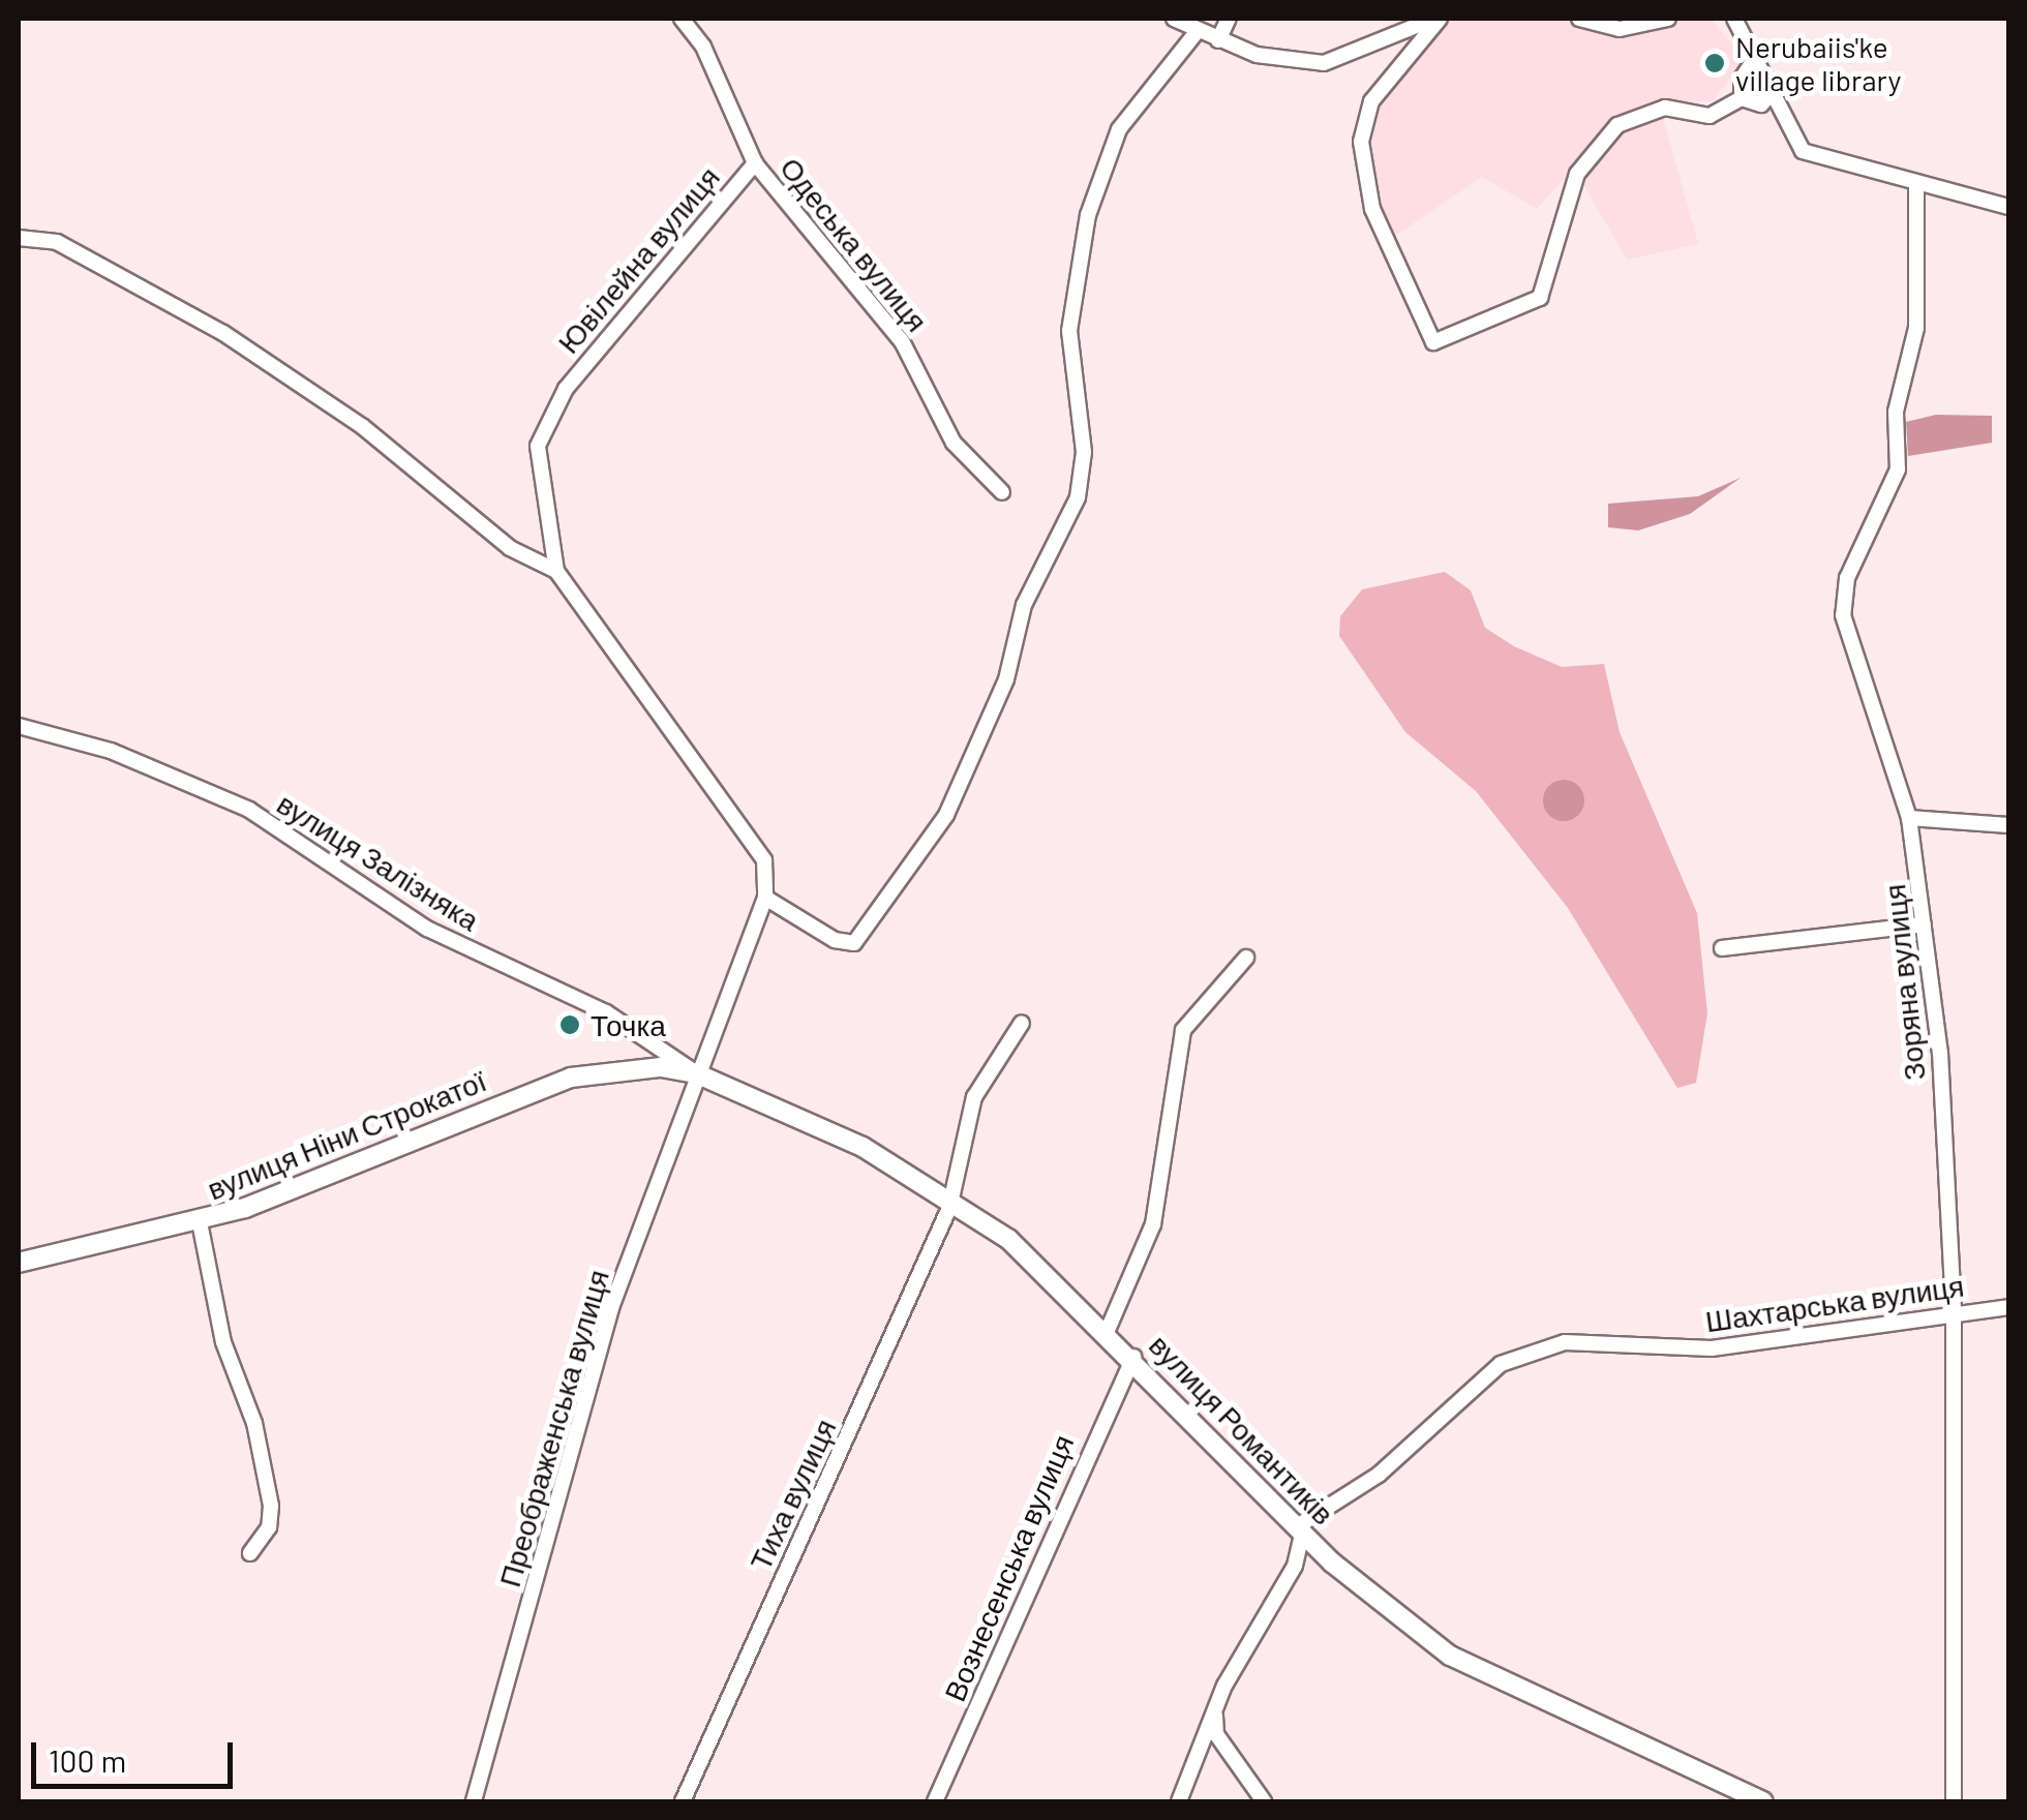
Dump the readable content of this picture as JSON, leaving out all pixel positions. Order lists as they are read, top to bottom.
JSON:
{
  "streets": {
    "street": [
      "Одеська вулиця",
      "Ювілейна вулиця",
      "вулиця Залізняка",
      "Зоряна вулиця",
      "вулиця Ніни Строкатої",
      "Шахтарська вулиця",
      "Преображенська вулиця",
      "вулиця Романтиків",
      "Тиха вулиця",
      "Вознесенська вулиця"
    ]
  },
  "crossings": [
    ["Одеська вулиця", "Ювілейна вулиця"],
    ["вулиця Залізняка", "вулиця Ніни Строкатої"],
    ["вулиця Залізняка", "Преображенська вулиця"],
    ["вулиця Залізняка", "вулиця Романтиків"],
    ["Зоряна вулиця", "Шахтарська вулиця"],
    ["вулиця Ніни Строкатої", "Преображенська вулиця"],
    ["вулиця Ніни Строкатої", "вулиця Романтиків"],
    ["Шахтарська вулиця", "вулиця Романтиків"],
    ["Преображенська вулиця", "вулиця Романтиків"],
    ["вулиця Романтиків", "Тиха вулиця"],
    ["вулиця Романтиків", "Вознесенська вулиця"]
  ],
  "places": ["Nerubaiis'ke village library", "Точка"],
  "scale_bar": "100 m"
}
